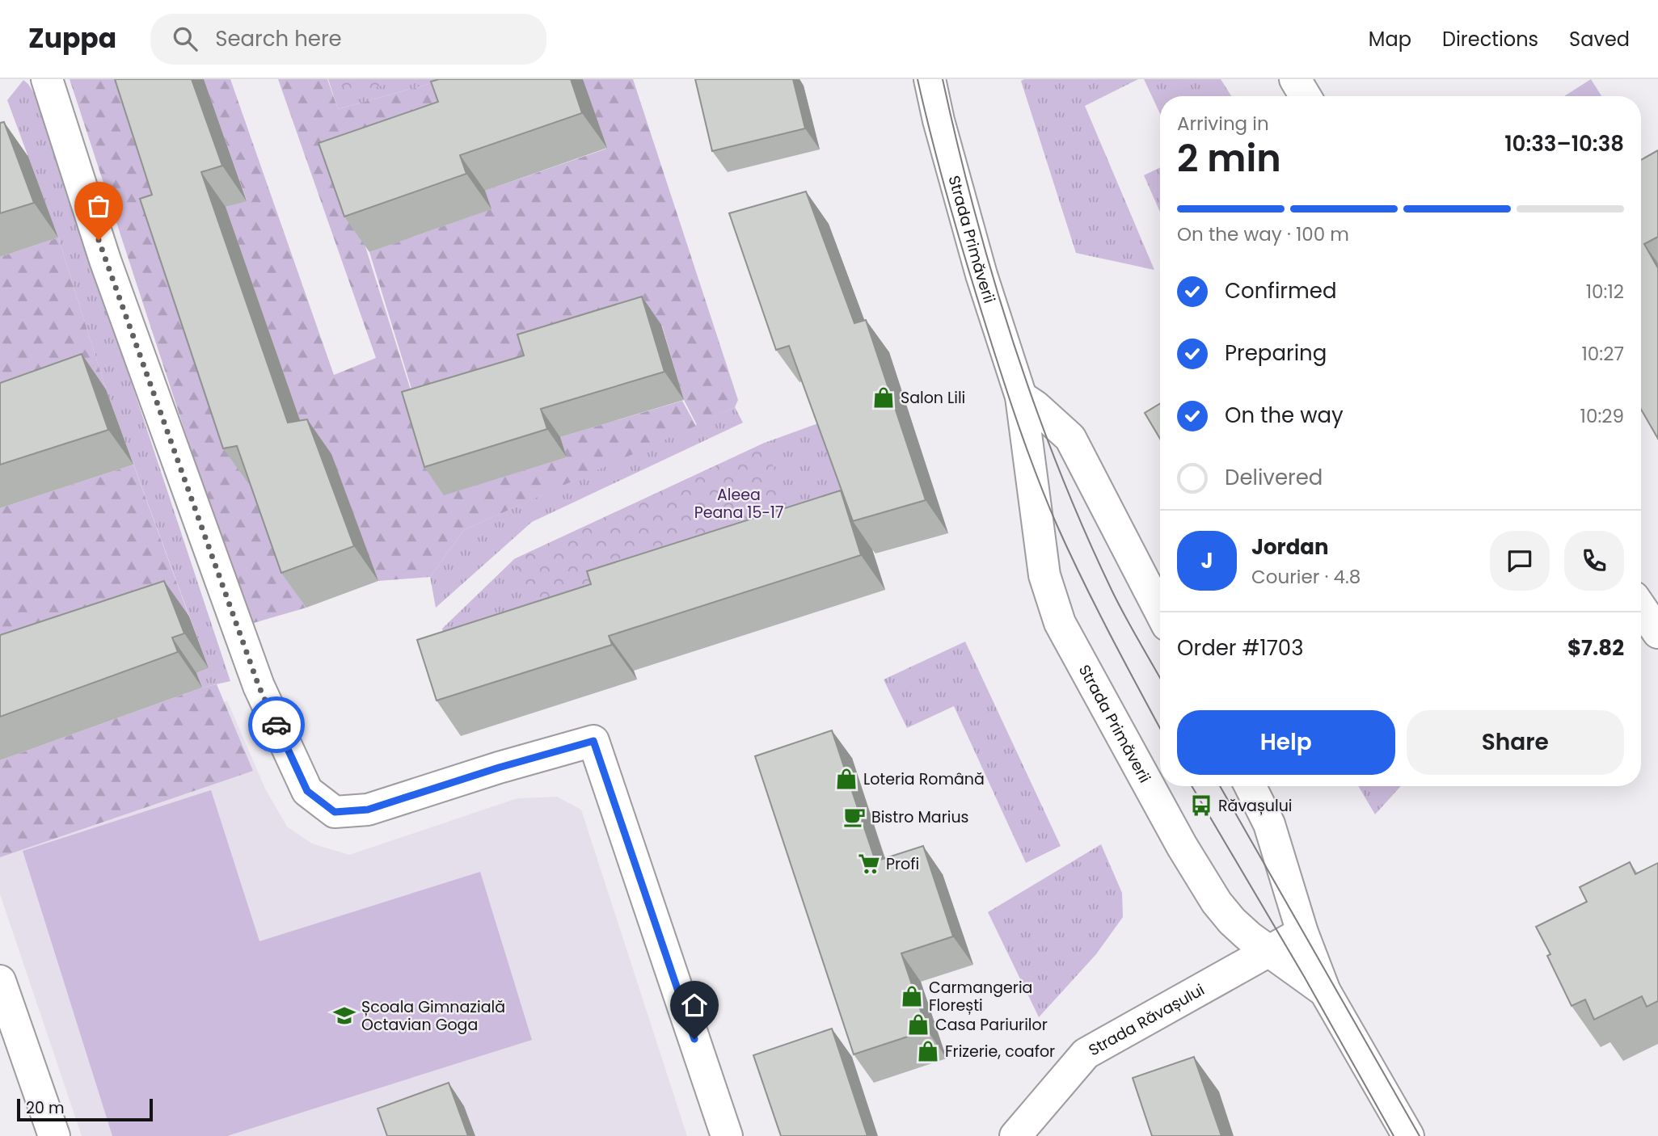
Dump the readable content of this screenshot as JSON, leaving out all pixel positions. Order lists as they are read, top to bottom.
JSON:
{
  "streets": {
    "street": ["Strada Primăverii", "Strada Răvașului"]
  },
  "crossings": [
    ["Strada Primăverii", "Strada Răvașului"]
  ],
  "parks": ["Aleea Peana 15-17"],
  "places": {
    "shop": [
      "Salon Lili",
      "Loteria Română",
      "Carmangeria Florești",
      "Casa Pariurilor",
      "Frizerie, coafor"
    ],
    "bus stop": ["Răvașului"],
    "cafe": ["Bistro Marius"],
    "supermarket": ["Profi"],
    "school or university": ["Școala Gimnazială Octavian Goga"]
  },
  "scale_bar": "20 m",
  "page": {
    "header": "Zuppa",
    "search": "Search here",
    "nav": ["Map", "Directions", "Saved"],
    "heading": ["2 min", "Arriving in", "10:33–10:38"],
    "panel": [
      "Jordan",
      "Courier · 4.8",
      "Order #1703",
      "$7.82"
    ],
    "bar": "On the way · 100 m",
    "list": [
      ["Confirmed", "10:12"],
      ["Preparing", "10:27"],
      ["On the way", "10:29"],
      "Delivered"
    ],
    "round": "J",
    "buttons": ["Help", "Share"],
    "scale": "20 m"
  }
}
